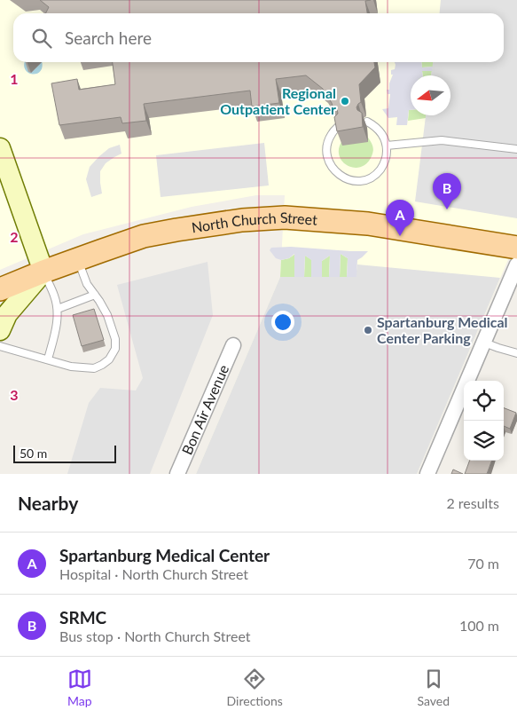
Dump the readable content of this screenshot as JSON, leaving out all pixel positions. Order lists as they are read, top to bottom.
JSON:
{
  "streets": {
    "main road": ["North Church Street"],
    "street": ["Bon Air Avenue"]
  },
  "places": ["Regional Outpatient Center", "Spartanburg Medical Center Parking"],
  "scale_bar": "50 m",
  "north": "left",
  "page": {
    "search": "Search here",
    "pins": ["B", "A"],
    "scale": "50 m",
    "heading": ["Nearby", "2 results"],
    "list": [
      {
        "mark": "A",
        "name": "Spartanburg Medical Center",
        "note": "Hospital · North Church Street",
        "value": "70 m"
      },
      {
        "mark": "B",
        "name": "SRMC",
        "note": "Bus stop · North Church Street",
        "value": "100 m"
      }
    ],
    "nav": ["Map", "Directions", "Saved"]
  },
  "grid": {
    "rows": ["1", "2", "3"]
  }
}
